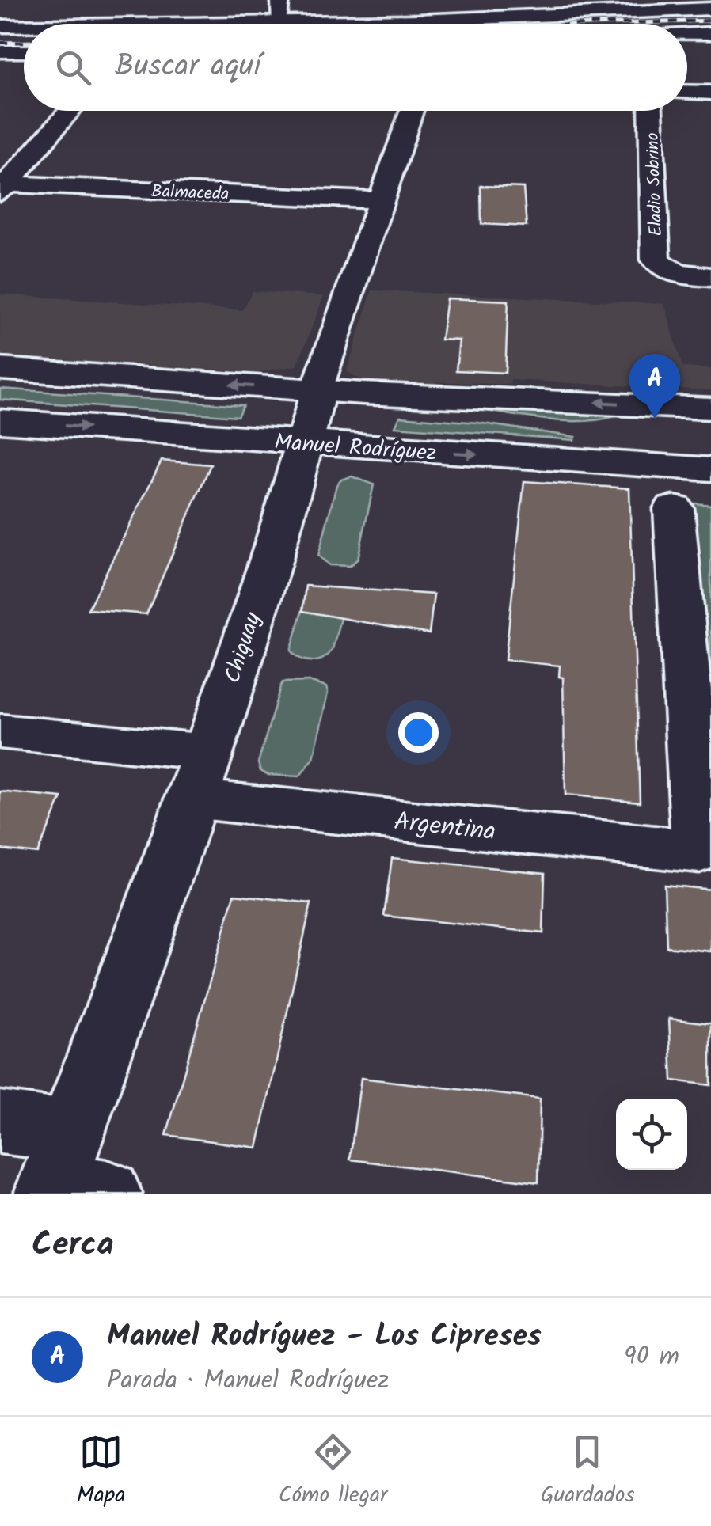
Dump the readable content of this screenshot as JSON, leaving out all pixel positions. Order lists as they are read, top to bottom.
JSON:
{
  "streets": {
    "street": [
      "Eladio Sobrino",
      "Balmaceda",
      "Manuel Rodríguez",
      "Chiguay",
      "Argentina"
    ]
  },
  "crossings": [
    ["Balmaceda", "Chiguay"],
    ["Manuel Rodríguez", "Chiguay"],
    ["Chiguay", "Argentina"]
  ],
  "page": {
    "search": "Buscar aquí",
    "pins": "A",
    "heading": "Cerca",
    "list": [
      {
        "mark": "A",
        "name": "Manuel Rodríguez - Los Cipreses",
        "note": "Parada · Manuel Rodríguez",
        "value": "90 m"
      }
    ],
    "nav": ["Mapa", "Cómo llegar", "Guardados"]
  }
}
